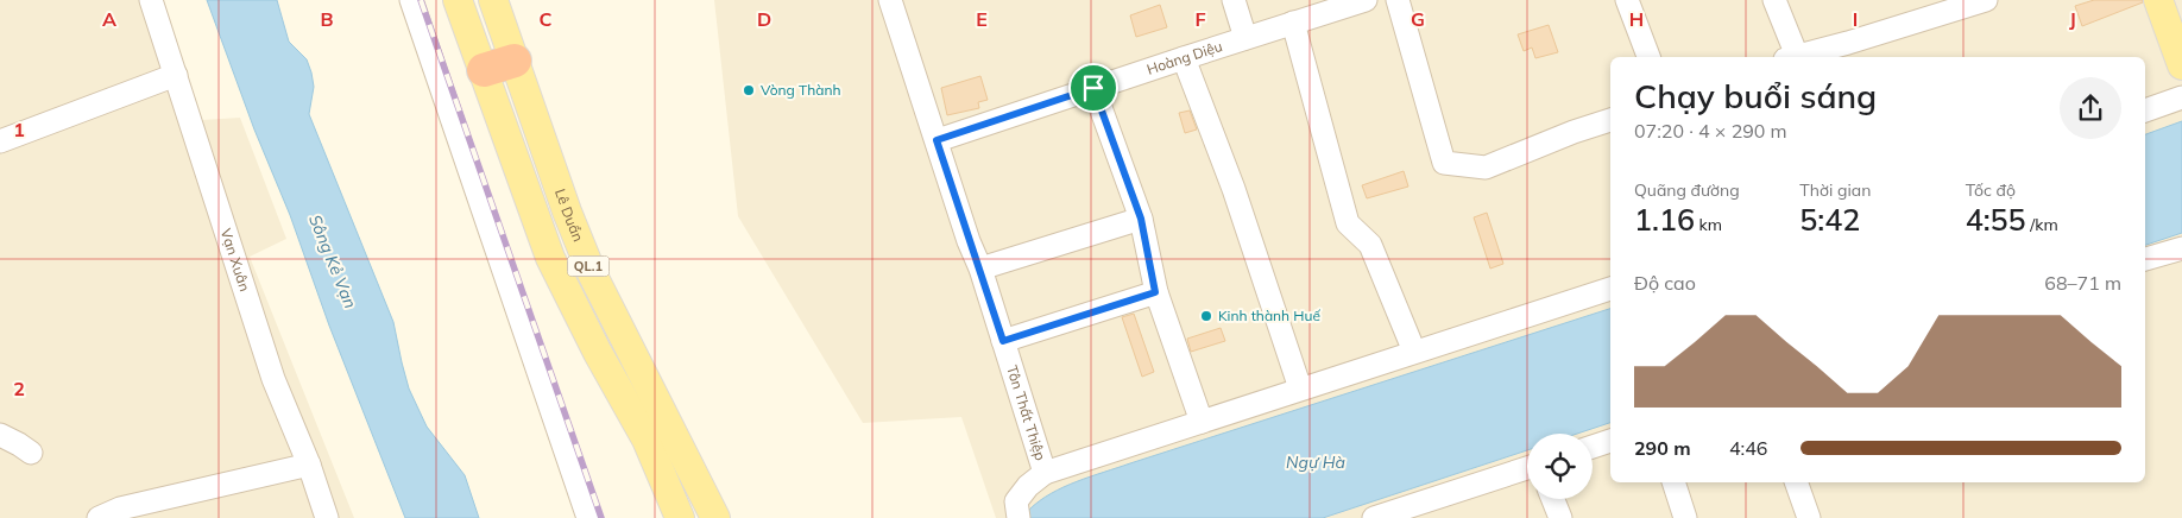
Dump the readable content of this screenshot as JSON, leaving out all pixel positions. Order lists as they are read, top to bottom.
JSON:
{
  "streets": {
    "main road": ["Lê Duẩn", "QL.1"],
    "street": ["Hoàng Diệu", "Vạn Xuân", "Tôn Thất Thiệp"]
  },
  "crossings": [
    ["Hoàng Diệu", "Tôn Thất Thiệp"]
  ],
  "water": ["Sông Kẻ Vạn", "Ngự Hà"],
  "places": ["Vòng Thành", "Kinh thành Huế"],
  "page": {
    "heading": ["Chạy buổi sáng", "07:20 · 4 × 290 m"],
    "stats": [
      ["Quãng đường", "1.16 km"],
      ["Thời gian", "5:42"],
      ["Tốc độ", "4:55 /km"]
    ],
    "chart": ["Độ cao", "68–71 m"],
    "list": [
      {
        "name": "290 m",
        "note": "4:46"
      }
    ]
  },
  "grid": {
    "columns": [
      "A",
      "B",
      "C",
      "D",
      "E",
      "F",
      "G",
      "H",
      "I",
      "J"
    ],
    "rows": ["1", "2"]
  }
}
